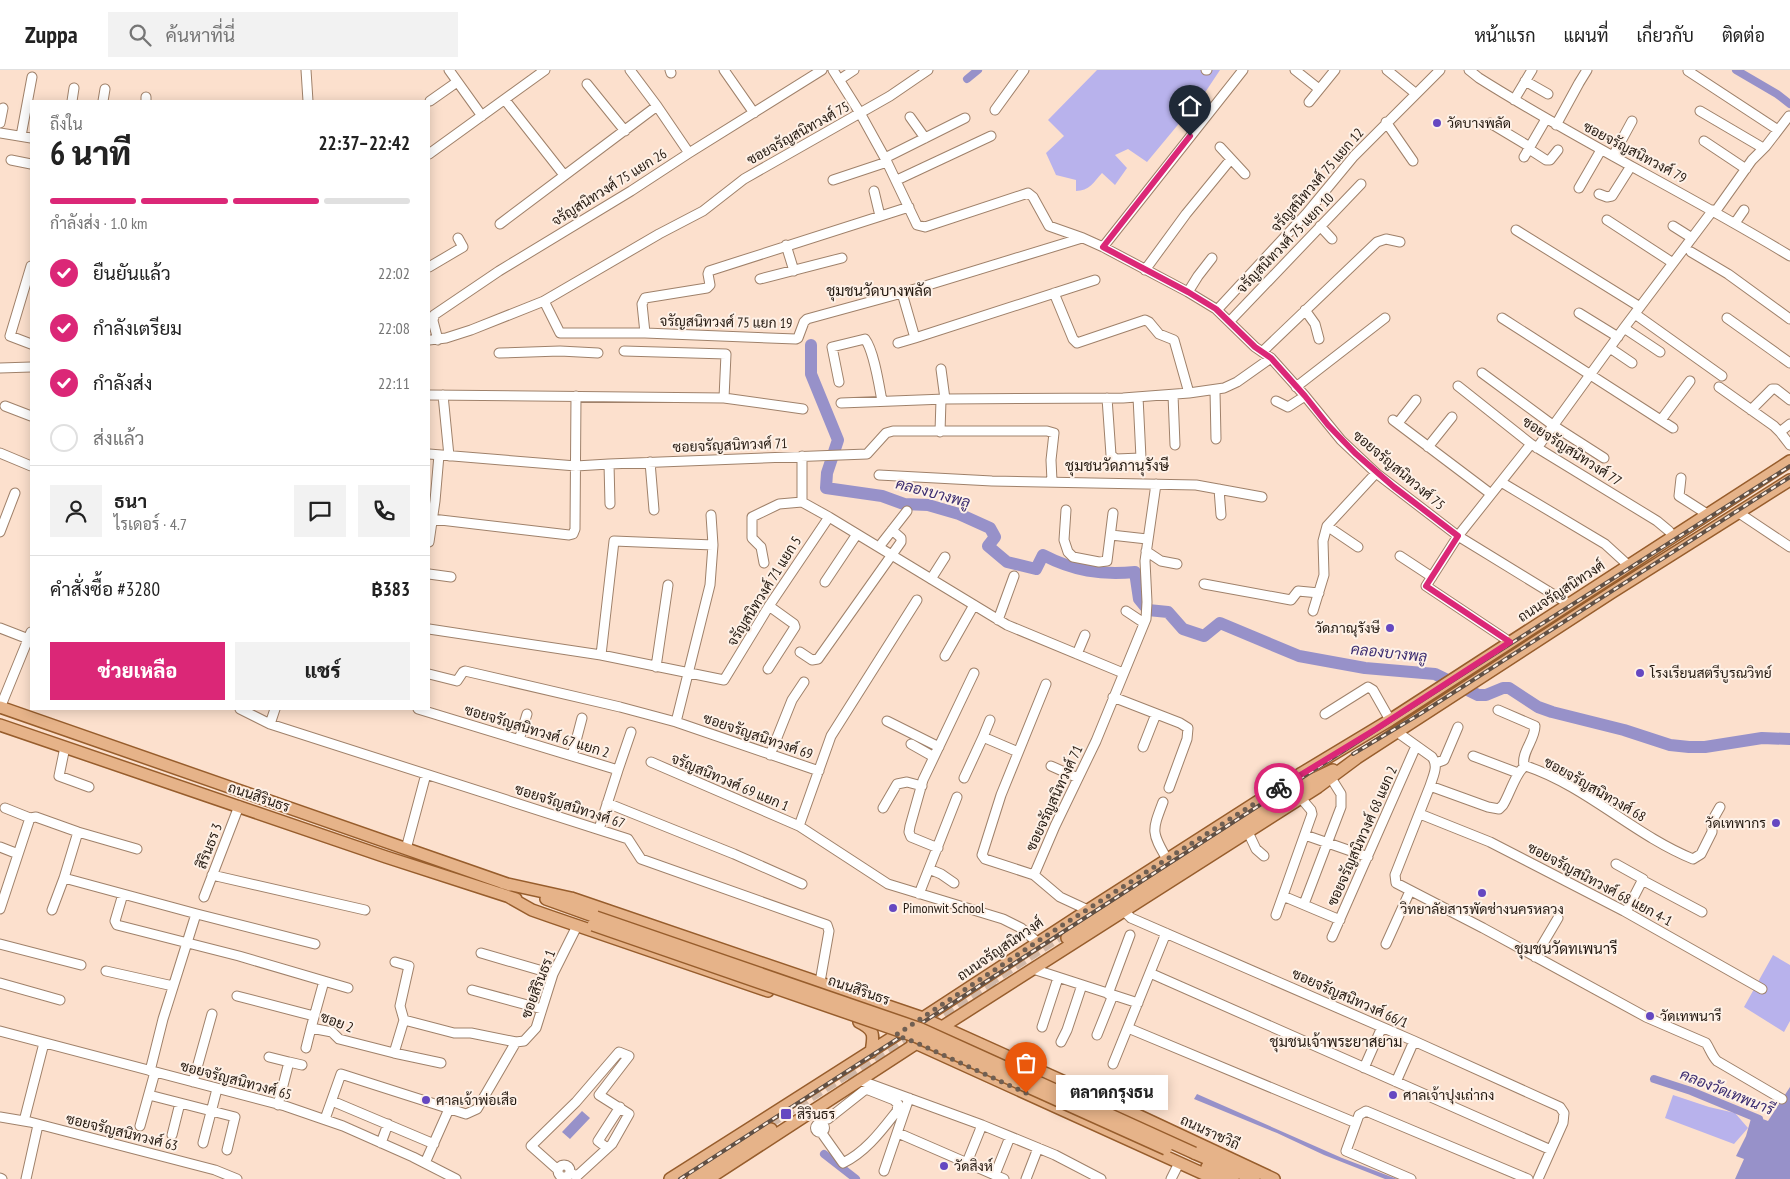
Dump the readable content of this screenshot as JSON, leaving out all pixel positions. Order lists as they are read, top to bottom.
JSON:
{
  "streets": {
    "main road": ["ถนนจรัญสนิทวงศ์", "ถนนสิรินธร", "ถนนราชวิถี"],
    "street": [
      "ซอยจรัญสนิทวงศ์ 75",
      "ซอยจรัญสนิทวงศ์ 79",
      "จรัญสนิทวงศ์ 75 แยก 12",
      "จรัญสนิทวงศ์ 75 แยก 26",
      "จรัญสนิทวงศ์ 75 แยก 10",
      "จรัญสนิทวงศ์ 75 แยก 19",
      "ซอยจรัญสนิทวงศ์ 71",
      "ซอยจรัญสนิทวงศ์ 77",
      "จรัญสนิทวงศ์ 71 แยก 5",
      "ซอยจรัญสนิทวงศ์ 67 แยก 2",
      "ซอยจรัญสนิทวงศ์ 69",
      "จรัญสนิทวงศ์ 69 แยก 1",
      "ซอยจรัญสนิทวงศ์ 68",
      "ซอยจรัญสนิทวงศ์ 67",
      "ซอยจรัญสนิทวงศ์ 68 แยก 2",
      "สิรินธร 3",
      "ซอยจรัญสนิทวงศ์ 68 แยก 4-1",
      "ซอยสิรินธร 1",
      "ซอยจรัญสนิทวงศ์ 66/1",
      "ซอย 2",
      "ซอยจรัญสนิทวงศ์ 65",
      "ซอยจรัญสนิทวงศ์ 63"
    ]
  },
  "crossings": [
    ["ซอยจรัญสนิทวงศ์ 75", "จรัญสนิทวงศ์ 75 แยก 12"],
    ["ซอยจรัญสนิทวงศ์ 75", "จรัญสนิทวงศ์ 75 แยก 26"],
    ["ซอยจรัญสนิทวงศ์ 75", "จรัญสนิทวงศ์ 75 แยก 10"],
    ["ซอยจรัญสนิทวงศ์ 75", "จรัญสนิทวงศ์ 75 แยก 19"],
    ["ซอยจรัญสนิทวงศ์ 75", "ถนนจรัญสนิทวงศ์"],
    ["ซอยจรัญสนิทวงศ์ 77", "ถนนจรัญสนิทวงศ์"],
    ["ถนนจรัญสนิทวงศ์", "ถนนสิรินธร"],
    ["ถนนจรัญสนิทวงศ์", "ซอยจรัญสนิทวงศ์ 66/1"],
    ["ถนนจรัญสนิทวงศ์", "ถนนราชวิถี"],
    ["ซอยจรัญสนิทวงศ์ 67 แยก 2", "ซอยจรัญสนิทวงศ์ 67"],
    ["ซอยจรัญสนิทวงศ์ 69", "จรัญสนิทวงศ์ 69 แยก 1"],
    ["ถนนสิรินธร", "ซอยจรัญสนิทวงศ์ 67"],
    ["ถนนสิรินธร", "สิรินธร 3"],
    ["ถนนสิรินธร", "ซอยสิรินธร 1"],
    ["ถนนสิรินธร", "ถนนราชวิถี"]
  ],
  "districts": [
    "ชุมชนวัดบางพลัด",
    "ชุมชนวัดภานุรังษี",
    "ชุมชนวัดทเพนารี",
    "ชุมชนเจ้าพระยาสยาม"
  ],
  "water": ["คลองบางพลู", "คลองวัดเทพนารี"],
  "places": {
    "other": [
      "วัดบางพลัด",
      "วัดภาณุรังษี",
      "โรงเรียนสตรีบูรณวิทย์",
      "วัดเทพากร",
      "วิทยาลัยสารพัดช่างนครหลวง",
      "Pimonwit School",
      "วัดเทพนารี",
      "ตลาดกรุงธน",
      "ศาลเจ้าปุงเถ่ากง",
      "ศาลเจ้าพ่อเสือ",
      "วัดสิงห์"
    ],
    "transit": ["สิรินธร"]
  },
  "page": {
    "header": "Zuppa",
    "search": "ค้นหาที่นี่",
    "nav": [
      "หน้าแรก",
      "แผนที่",
      "เกี่ยวกับ",
      "ติดต่อ"
    ],
    "heading": ["6 นาที", "ถึงใน", "22:37–22:42"],
    "panel": [
      "ธนา",
      "ไรเดอร์ · 4.7",
      "คำสั่งซื้อ #3280",
      "฿383"
    ],
    "bar": "กำลังส่ง · 1.0 km",
    "list": [
      ["ยืนยันแล้ว", "22:02"],
      ["กำลังเตรียม", "22:08"],
      ["กำลังส่ง", "22:11"],
      "ส่งแล้ว"
    ],
    "buttons": ["ช่วยเหลือ", "แชร์"],
    "bubble": "ตลาดกรุงธน"
  }
}
